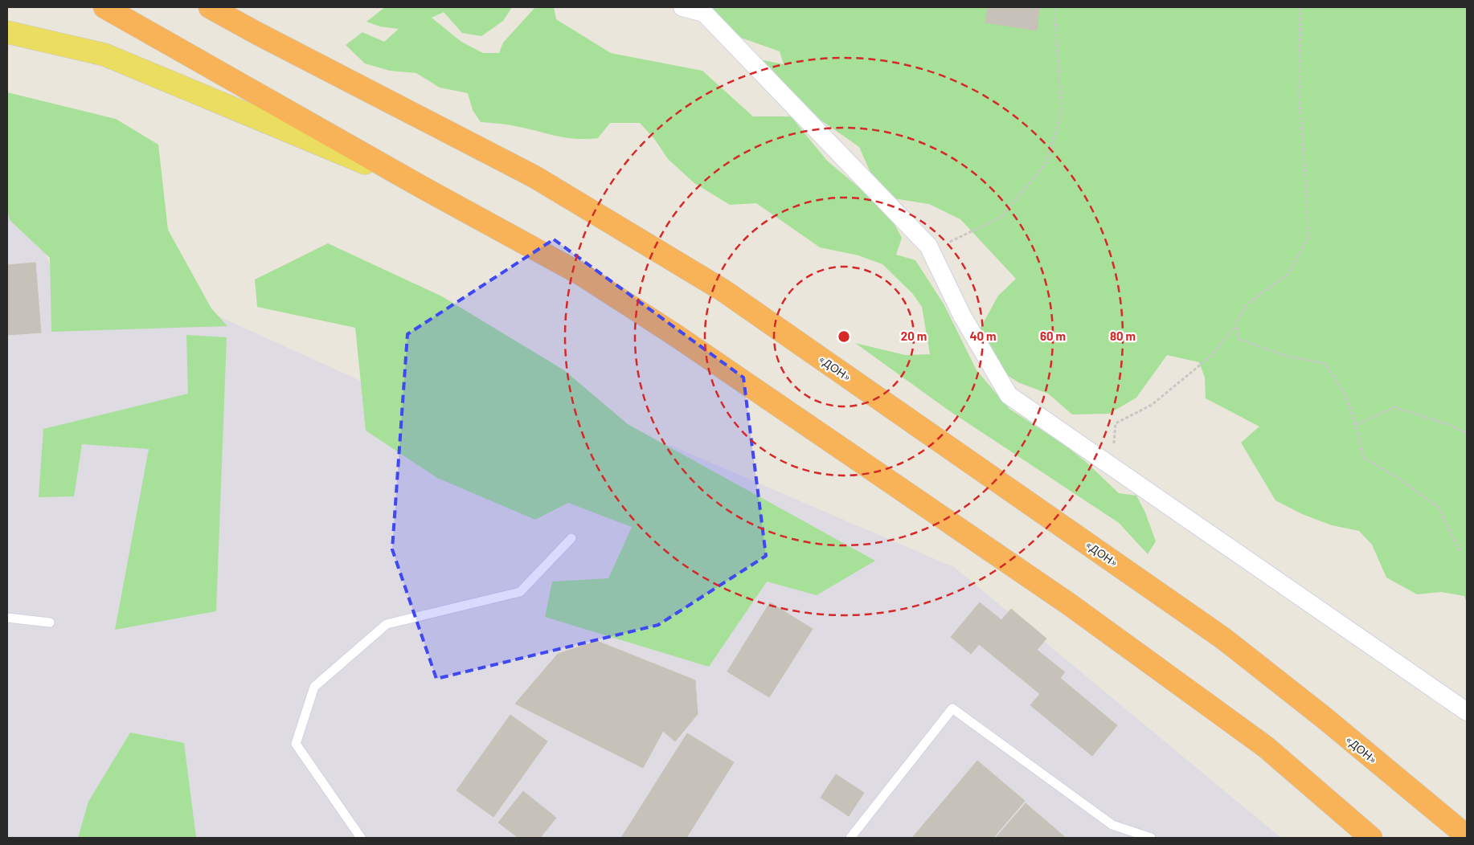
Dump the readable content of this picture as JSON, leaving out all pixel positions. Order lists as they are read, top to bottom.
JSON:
{
  "streets": {
    "highway": ["«ДОН»"]
  },
  "rings": [
    "20 m",
    "40 m",
    "60 m",
    "80 m"
  ]
}
